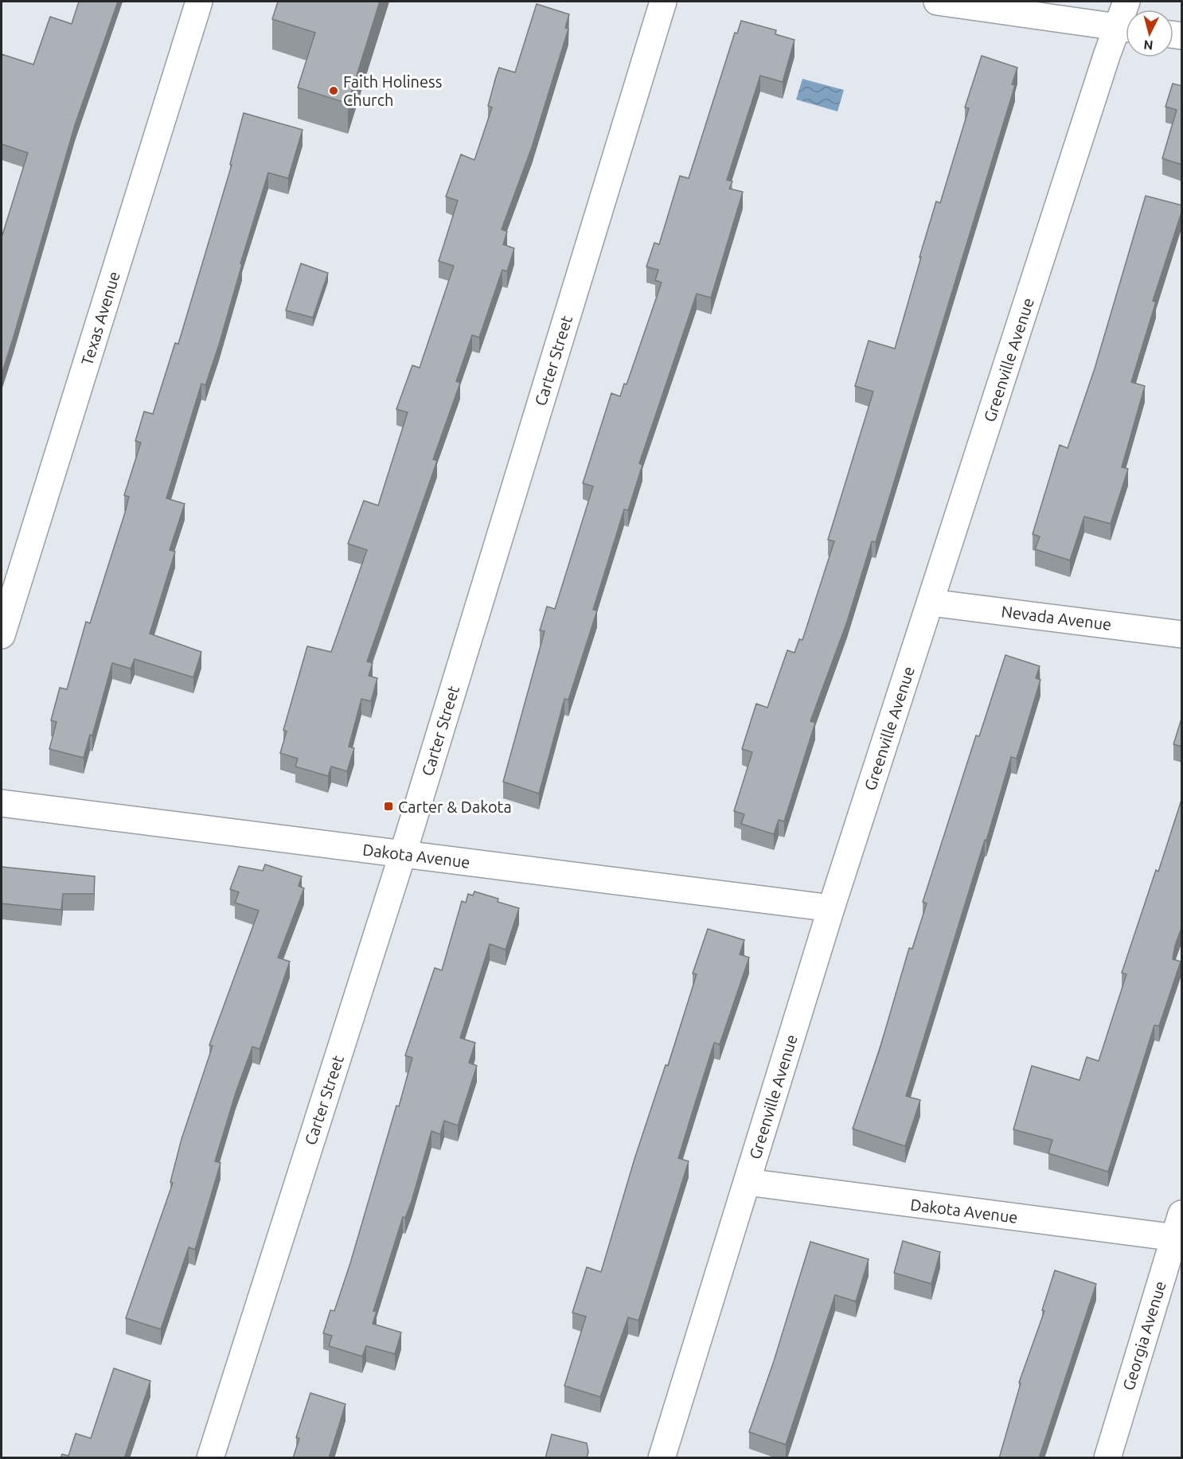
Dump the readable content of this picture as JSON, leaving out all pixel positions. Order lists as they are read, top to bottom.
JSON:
{
  "streets": {
    "street": [
      "Texas Avenue",
      "Greenville Avenue",
      "Carter Street",
      "Nevada Avenue",
      "Dakota Avenue",
      "Georgia Avenue"
    ]
  },
  "crossings": [
    ["Greenville Avenue", "Nevada Avenue"],
    ["Greenville Avenue", "Dakota Avenue"],
    ["Carter Street", "Dakota Avenue"],
    ["Dakota Avenue", "Georgia Avenue"]
  ],
  "places": {
    "other": ["Faith Holiness Church"],
    "transit": ["Carter & Dakota"]
  },
  "north": "bottom"
}
